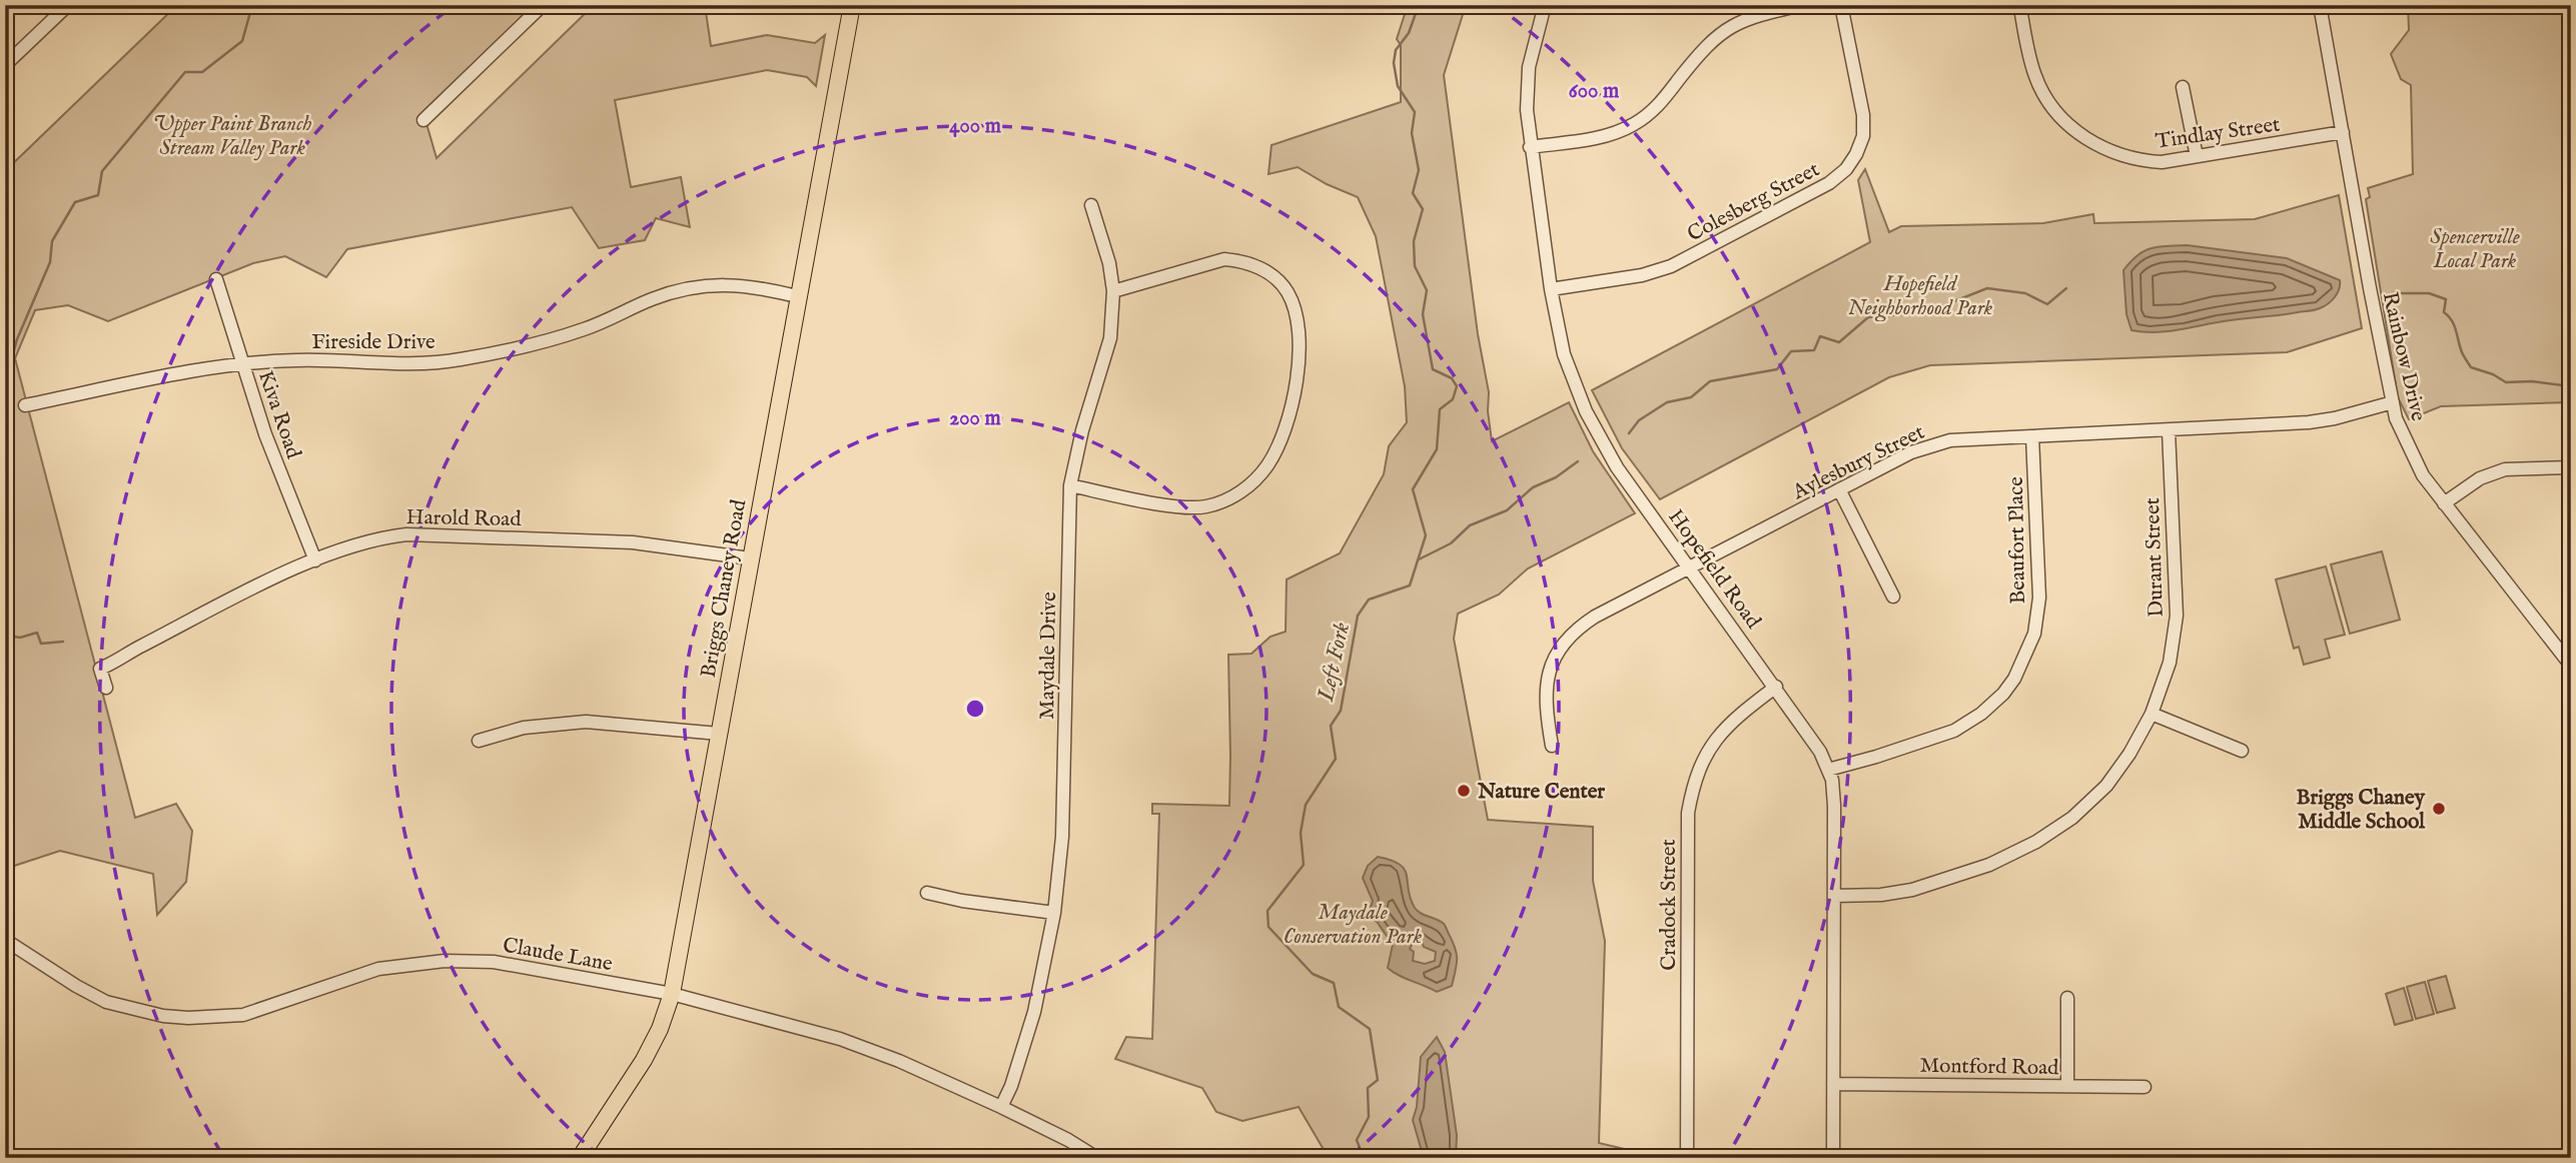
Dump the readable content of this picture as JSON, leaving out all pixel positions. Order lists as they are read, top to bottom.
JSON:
{
  "streets": {
    "main road": ["Briggs Chaney Road"],
    "street": [
      "Tindlay Street",
      "Colesberg Street",
      "Fireside Drive",
      "Rainbow Drive",
      "Kiva Road",
      "Aylesbury Street",
      "Harold Road",
      "Beaufort Place",
      "Durant Street",
      "Hopefield Road",
      "Maydale Drive",
      "Cradock Street",
      "Claude Lane",
      "Montford Road"
    ]
  },
  "crossings": [
    ["Tindlay Street", "Rainbow Drive"],
    ["Colesberg Street", "Hopefield Road"],
    ["Fireside Drive", "Kiva Road"],
    ["Fireside Drive", "Briggs Chaney Road"],
    ["Rainbow Drive", "Aylesbury Street"],
    ["Kiva Road", "Harold Road"],
    ["Aylesbury Street", "Beaufort Place"],
    ["Aylesbury Street", "Durant Street"],
    ["Aylesbury Street", "Hopefield Road"],
    ["Harold Road", "Briggs Chaney Road"],
    ["Beaufort Place", "Hopefield Road"],
    ["Durant Street", "Hopefield Road"],
    ["Hopefield Road", "Cradock Street"],
    ["Hopefield Road", "Montford Road"],
    ["Briggs Chaney Road", "Claude Lane"],
    ["Maydale Drive", "Claude Lane"]
  ],
  "water": ["Left Fork"],
  "parks": [
    "Upper Paint Branch Stream Valley Park",
    "Spencerville Local Park",
    "Hopefield Neighborhood Park",
    "Maydale Conservation Park"
  ],
  "places": ["Nature Center", "Briggs Chaney Middle School"],
  "rings": ["600 m", "400 m", "200 m"]
}
